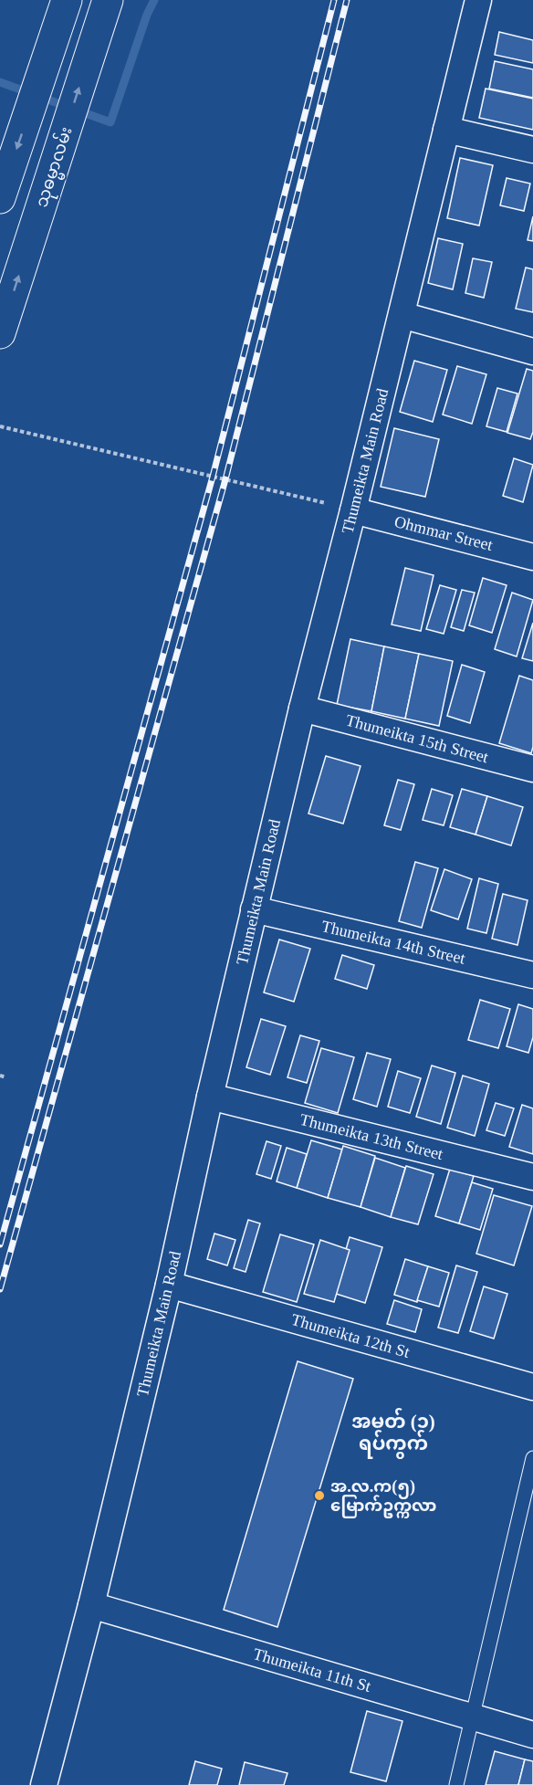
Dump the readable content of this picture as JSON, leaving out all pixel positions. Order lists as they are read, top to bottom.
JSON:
{
  "streets": {
    "main road": ["သုဓမ္မာလမ်း"],
    "street": [
      "Thumeikta Main Road",
      "Ohmmar Street",
      "Thumeikta 15th Street",
      "Thumeikta 14th Street",
      "Thumeikta 13th Street",
      "Thumeikta 12th St",
      "Thumeikta 11th St"
    ]
  },
  "crossings": [
    ["Thumeikta Main Road", "Ohmmar Street"],
    ["Thumeikta Main Road", "Thumeikta 15th Street"],
    ["Thumeikta Main Road", "Thumeikta 14th Street"],
    ["Thumeikta Main Road", "Thumeikta 13th Street"],
    ["Thumeikta Main Road", "Thumeikta 12th St"],
    ["Thumeikta Main Road", "Thumeikta 11th St"]
  ],
  "districts": ["အမှတ် (၁) ရပ်ကွက်"],
  "places": ["အ.လ.က(၅) မြောက်ဥက္ကလာ"]
}
